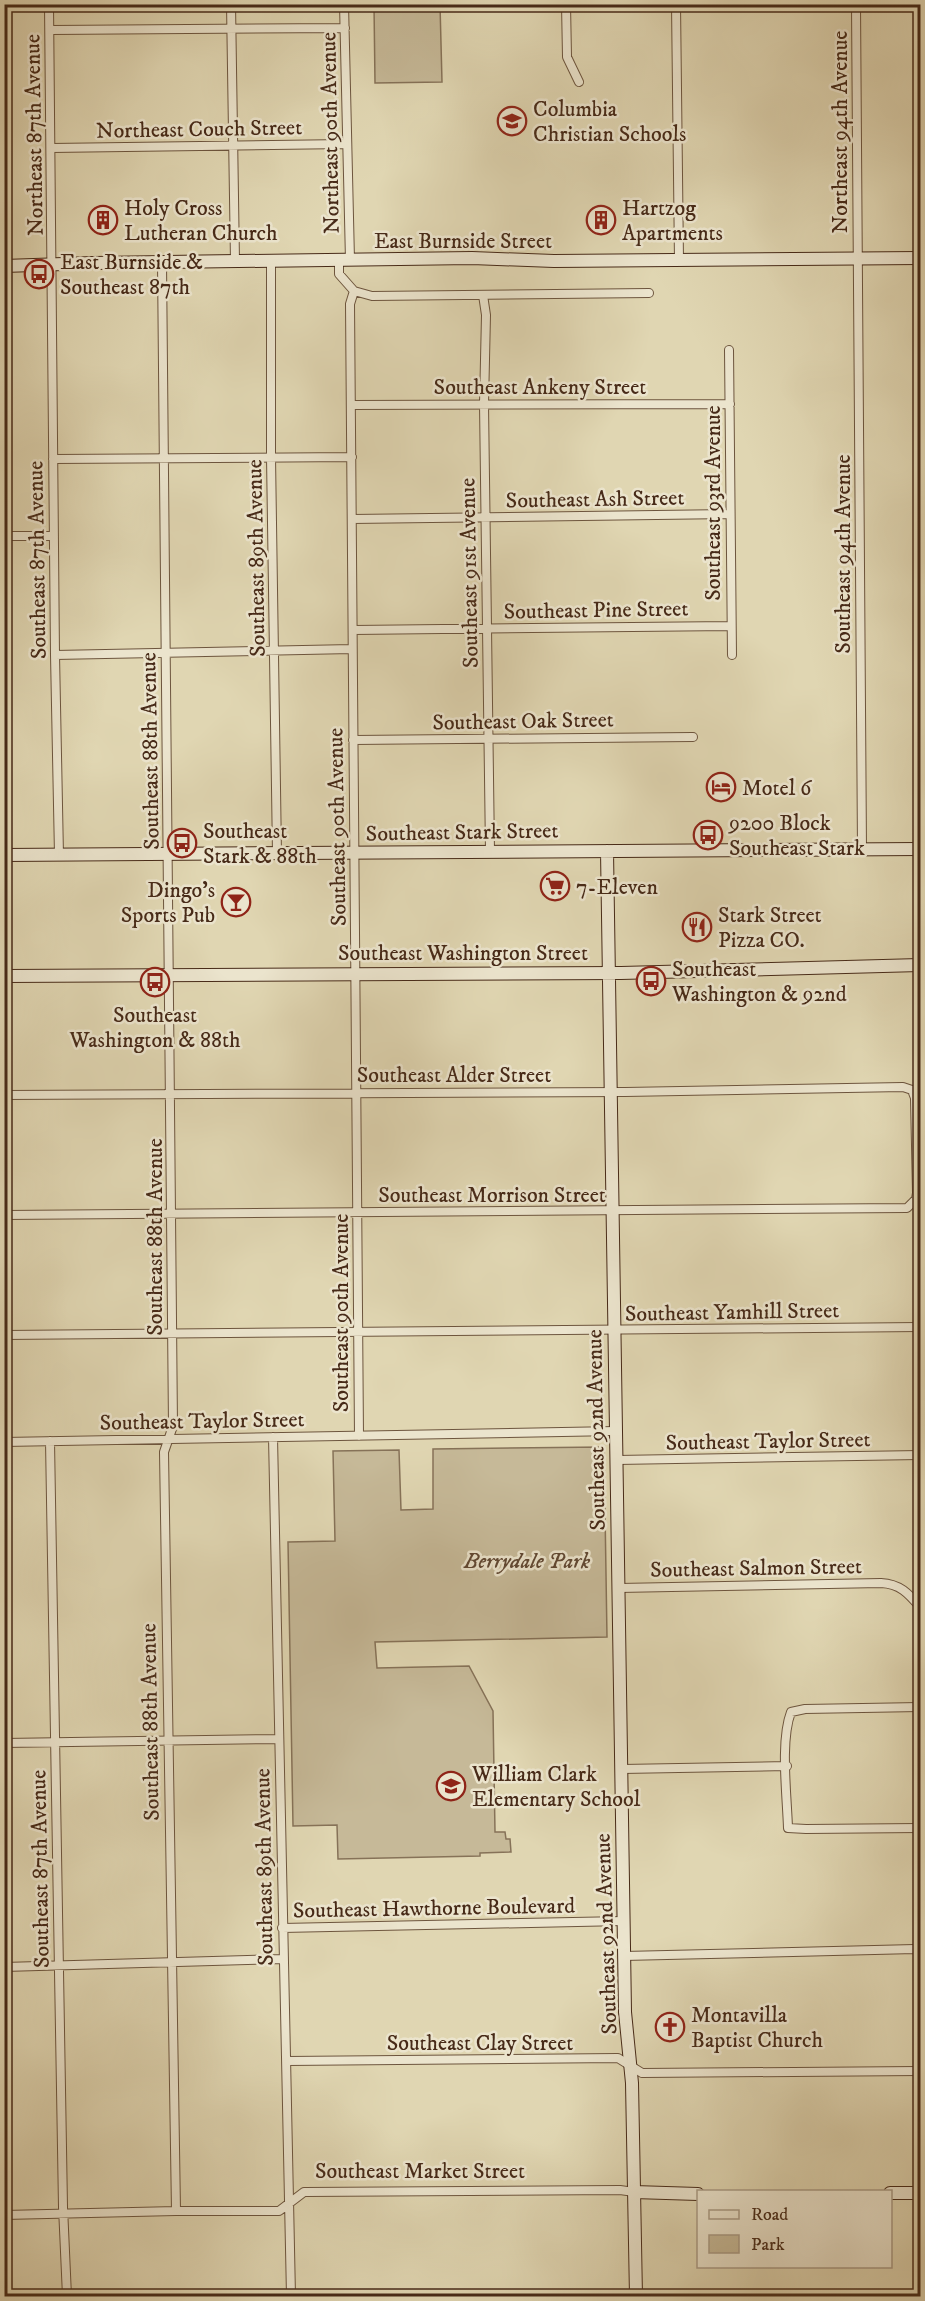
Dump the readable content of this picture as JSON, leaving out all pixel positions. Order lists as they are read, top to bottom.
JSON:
{
  "streets": {
    "street": [
      "Northeast Couch Street",
      "Northeast 94th Avenue",
      "Northeast 90th Avenue",
      "Northeast 87th Avenue",
      "East Burnside Street",
      "Southeast Ankeny Street",
      "Southeast Ash Street",
      "Southeast 93rd Avenue",
      "Southeast 94th Avenue",
      "Southeast 89th Avenue",
      "Southeast 87th Avenue",
      "Southeast 91st Avenue",
      "Southeast Pine Street",
      "Southeast Oak Street",
      "Southeast 88th Avenue",
      "Southeast 90th Avenue",
      "Southeast Stark Street",
      "Southeast Washington Street",
      "Southeast Alder Street",
      "Southeast Morrison Street",
      "Southeast Yamhill Street",
      "Southeast Taylor Street",
      "Southeast 92nd Avenue",
      "Southeast Salmon Street",
      "Southeast Hawthorne Boulevard",
      "Southeast Clay Street",
      "Southeast Market Street"
    ]
  },
  "crossings": [
    ["Northeast Couch Street", "Northeast 90th Avenue"],
    ["Northeast Couch Street", "Northeast 87th Avenue"],
    ["Northeast 94th Avenue", "East Burnside Street"],
    ["Northeast 94th Avenue", "Southeast 94th Avenue"],
    ["Northeast 90th Avenue", "East Burnside Street"],
    ["Northeast 87th Avenue", "East Burnside Street"],
    ["Northeast 87th Avenue", "Southeast 87th Avenue"],
    ["East Burnside Street", "Southeast 94th Avenue"],
    ["East Burnside Street", "Southeast 89th Avenue"],
    ["East Burnside Street", "Southeast 87th Avenue"],
    ["East Burnside Street", "Southeast 88th Avenue"],
    ["Southeast Ankeny Street", "Southeast 93rd Avenue"],
    ["Southeast Ankeny Street", "Southeast 91st Avenue"],
    ["Southeast Ankeny Street", "Southeast 90th Avenue"],
    ["Southeast Ash Street", "Southeast 93rd Avenue"],
    ["Southeast Ash Street", "Southeast 91st Avenue"],
    ["Southeast Ash Street", "Southeast 90th Avenue"],
    ["Southeast 93rd Avenue", "Southeast Pine Street"],
    ["Southeast 94th Avenue", "Southeast Stark Street"],
    ["Southeast 89th Avenue", "Southeast Stark Street"],
    ["Southeast 89th Avenue", "Southeast Taylor Street"],
    ["Southeast 89th Avenue", "Southeast Hawthorne Boulevard"],
    ["Southeast 89th Avenue", "Southeast Clay Street"],
    ["Southeast 89th Avenue", "Southeast Market Street"],
    ["Southeast 87th Avenue", "Southeast Stark Street"],
    ["Southeast 87th Avenue", "Southeast Taylor Street"],
    ["Southeast 87th Avenue", "Southeast Market Street"],
    ["Southeast 91st Avenue", "Southeast Pine Street"],
    ["Southeast 91st Avenue", "Southeast Oak Street"],
    ["Southeast 91st Avenue", "Southeast Stark Street"],
    ["Southeast Pine Street", "Southeast 90th Avenue"],
    ["Southeast Oak Street", "Southeast 90th Avenue"],
    ["Southeast 88th Avenue", "Southeast Stark Street"],
    ["Southeast 88th Avenue", "Southeast Washington Street"],
    ["Southeast 88th Avenue", "Southeast Alder Street"],
    ["Southeast 88th Avenue", "Southeast Morrison Street"],
    ["Southeast 88th Avenue", "Southeast Yamhill Street"],
    ["Southeast 88th Avenue", "Southeast Taylor Street"],
    ["Southeast 88th Avenue", "Southeast Market Street"],
    ["Southeast 90th Avenue", "Southeast Stark Street"],
    ["Southeast 90th Avenue", "Southeast Washington Street"],
    ["Southeast 90th Avenue", "Southeast Alder Street"],
    ["Southeast 90th Avenue", "Southeast Morrison Street"],
    ["Southeast 90th Avenue", "Southeast Yamhill Street"],
    ["Southeast 90th Avenue", "Southeast Taylor Street"],
    ["Southeast Stark Street", "Southeast 92nd Avenue"],
    ["Southeast Washington Street", "Southeast 92nd Avenue"],
    ["Southeast Alder Street", "Southeast Morrison Street"],
    ["Southeast Alder Street", "Southeast 92nd Avenue"],
    ["Southeast Morrison Street", "Southeast 92nd Avenue"],
    ["Southeast Yamhill Street", "Southeast 92nd Avenue"],
    ["Southeast Taylor Street", "Southeast 92nd Avenue"],
    ["Southeast 92nd Avenue", "Southeast Salmon Street"],
    ["Southeast 92nd Avenue", "Southeast Hawthorne Boulevard"],
    ["Southeast 92nd Avenue", "Southeast Clay Street"],
    ["Southeast 92nd Avenue", "Southeast Market Street"]
  ],
  "parks": ["Berrydale Park"],
  "places": {
    "school or university": ["Columbia Christian Schools", "William Clark Elementary School"],
    "building": ["Holy Cross Lutheran Church", "Hartzog Apartments"],
    "bus stop": [
      "East Burnside & Southeast 87th",
      "9200 Block Southeast Stark",
      "Southeast Stark & 88th",
      "Southeast Washington & 92nd",
      "Southeast Washington & 88th"
    ],
    "hotel": ["Motel 6"],
    "supermarket": ["7-Eleven"],
    "bar": ["Dingo's Sports Pub"],
    "restaurant": ["Stark Street Pizza CO."],
    "church": ["Montavilla Baptist Church"]
  },
  "legend": ["Road", "Park"]
}
